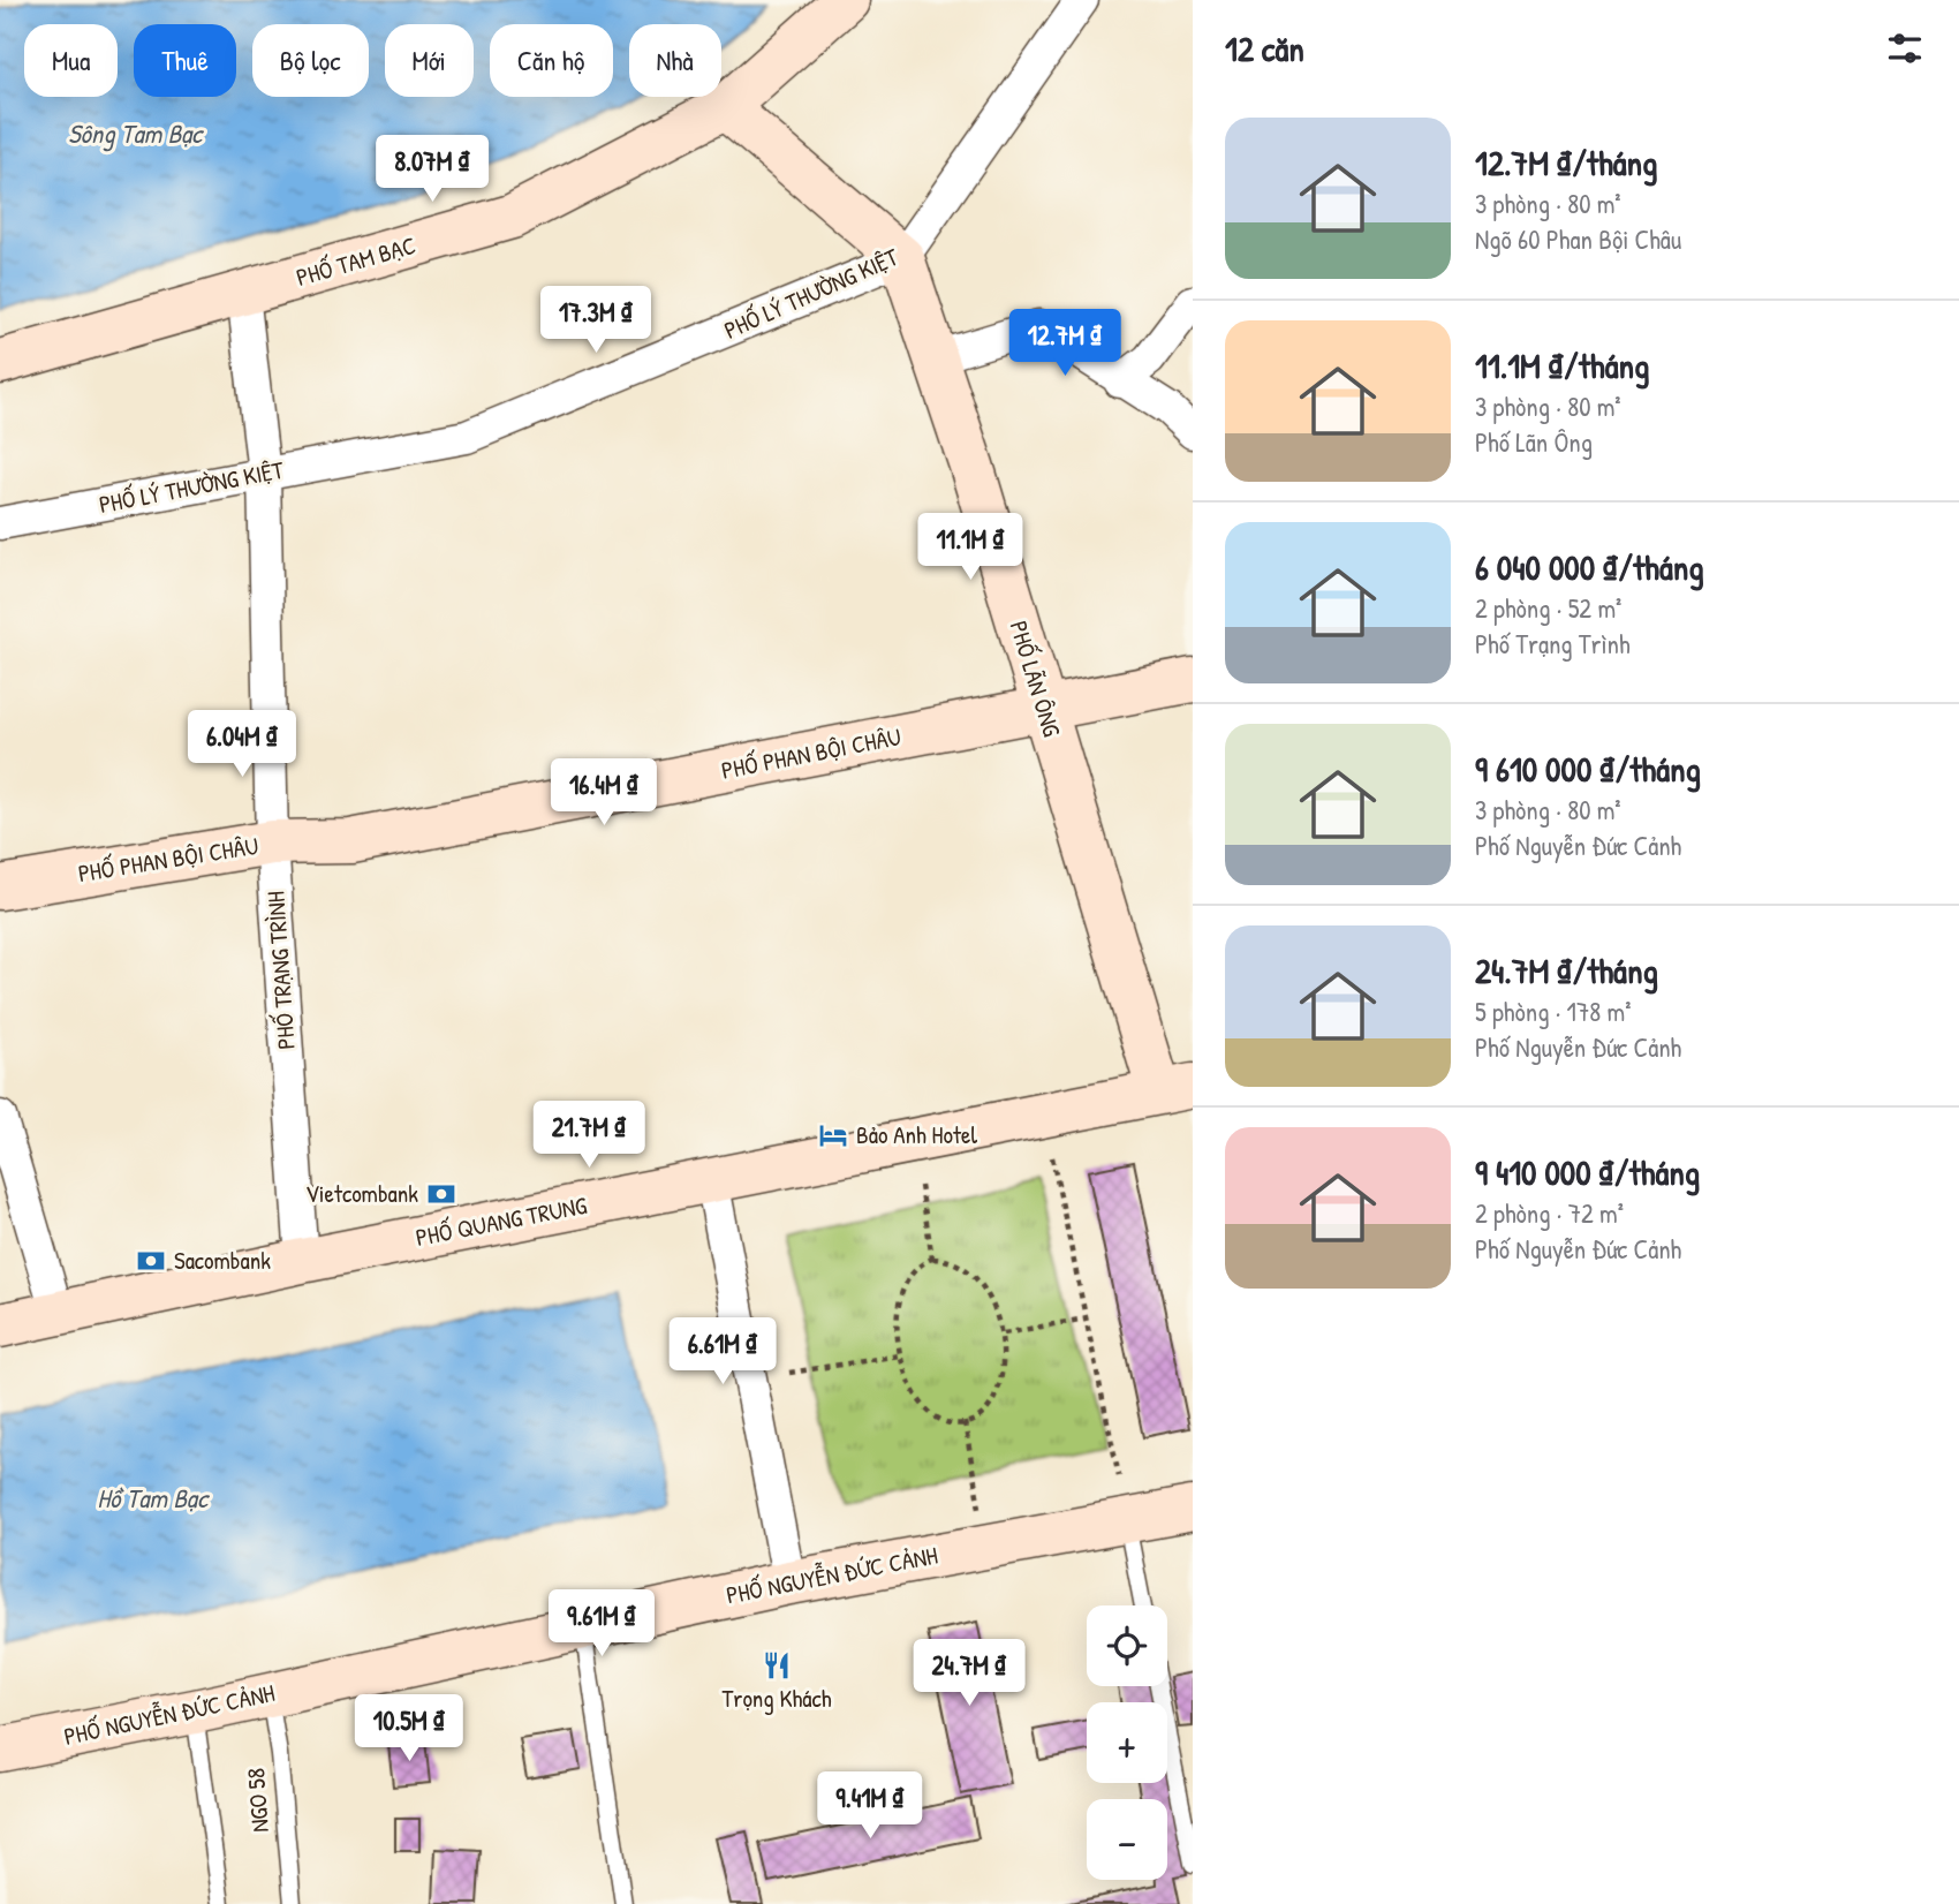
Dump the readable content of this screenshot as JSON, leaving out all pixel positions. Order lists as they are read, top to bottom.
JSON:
{
  "streets": {
    "street": [
      "PHỐ TAM BẠC",
      "PHỐ LÝ THƯỜNG KIỆT",
      "PHỐ LÃN ÔNG",
      "PHỐ PHAN BỘI CHÂU",
      "PHỐ TRẠNG TRÌNH",
      "PHỐ QUANG TRUNG",
      "PHỐ NGUYỄN ĐỨC CẢNH"
    ],
    "lane": ["NGO 58"]
  },
  "crossings": [
    ["PHỐ TAM BẠC", "PHỐ TRẠNG TRÌNH"],
    ["PHỐ LÝ THƯỜNG KIỆT", "PHỐ LÃN ÔNG"],
    ["PHỐ LÝ THƯỜNG KIỆT", "PHỐ TRẠNG TRÌNH"],
    ["PHỐ LÃN ÔNG", "PHỐ PHAN BỘI CHÂU"],
    ["PHỐ LÃN ÔNG", "PHỐ QUANG TRUNG"],
    ["PHỐ PHAN BỘI CHÂU", "PHỐ TRẠNG TRÌNH"],
    ["PHỐ TRẠNG TRÌNH", "PHỐ QUANG TRUNG"],
    ["PHỐ NGUYỄN ĐỨC CẢNH", "NGO 58"]
  ],
  "water": ["Sông Tam Bạc", "Hồ Tam Bạc"],
  "places": {
    "hotel": ["Bảo Anh Hotel"],
    "bank": ["Vietcombank", "Sacombank"],
    "restaurant": ["Trọng Khách"]
  },
  "page": {
    "heading": "12 căn",
    "chip": [
      "Mua",
      "Thuê",
      "Bộ lọc",
      "Mới",
      "Căn hộ",
      "Nhà"
    ],
    "list": [
      {
        "name": "12.7M ₫/tháng",
        "note": "3 phòng · 80 m² · Ngõ 60 Phan Bội Châu"
      },
      {
        "name": "11.1M ₫/tháng",
        "note": "3 phòng · 80 m² · Phố Lãn Ông"
      },
      {
        "name": "6 040 000 ₫/tháng",
        "note": "2 phòng · 52 m² · Phố Trạng Trình"
      },
      {
        "name": "9 610 000 ₫/tháng",
        "note": "3 phòng · 80 m² · Phố Nguyễn Đức Cảnh"
      },
      {
        "name": "24.7M ₫/tháng",
        "note": "5 phòng · 178 m² · Phố Nguyễn Đức Cảnh"
      },
      {
        "name": "9 410 000 ₫/tháng",
        "note": "2 phòng · 72 m² · Phố Nguyễn Đức Cảnh"
      }
    ],
    "price": [
      "8.07M ₫",
      "17.3M ₫",
      "12.7M ₫",
      "11.1M ₫",
      "6.04M ₫",
      "16.4M ₫",
      "21.7M ₫",
      "6.61M ₫",
      "9.61M ₫",
      "24.7M ₫",
      "10.5M ₫",
      "9.41M ₫"
    ],
    "map_buttons": ["+", "−"]
  }
}
